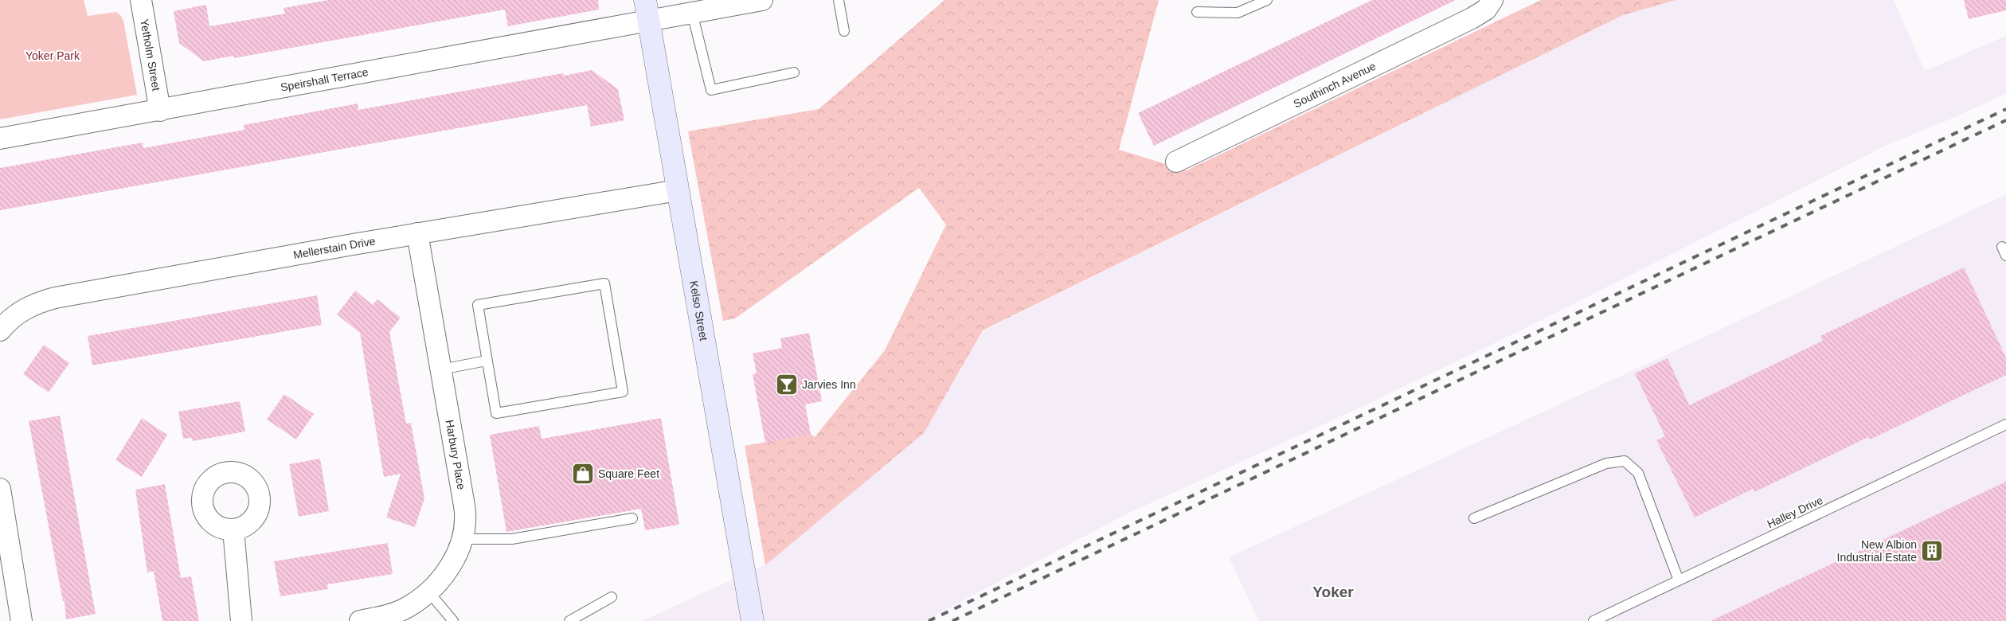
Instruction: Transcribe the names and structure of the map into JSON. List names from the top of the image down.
{
  "streets": {
    "street": [
      "Yetholm Street",
      "Speirshall Terrace",
      "Southinch Avenue",
      "Mellerstain Drive",
      "Kelso Street",
      "Harbury Place"
    ],
    "lane": ["Halley Drive"]
  },
  "crossings": [
    ["Yetholm Street", "Speirshall Terrace"],
    ["Speirshall Terrace", "Kelso Street"],
    ["Mellerstain Drive", "Kelso Street"],
    ["Mellerstain Drive", "Harbury Place"]
  ],
  "districts": ["Yoker"],
  "parks": ["Yoker Park"],
  "places": {
    "bar": ["Jarvies Inn"],
    "shop": ["Square Feet"],
    "building": ["New Albion Industrial Estate"]
  }
}
